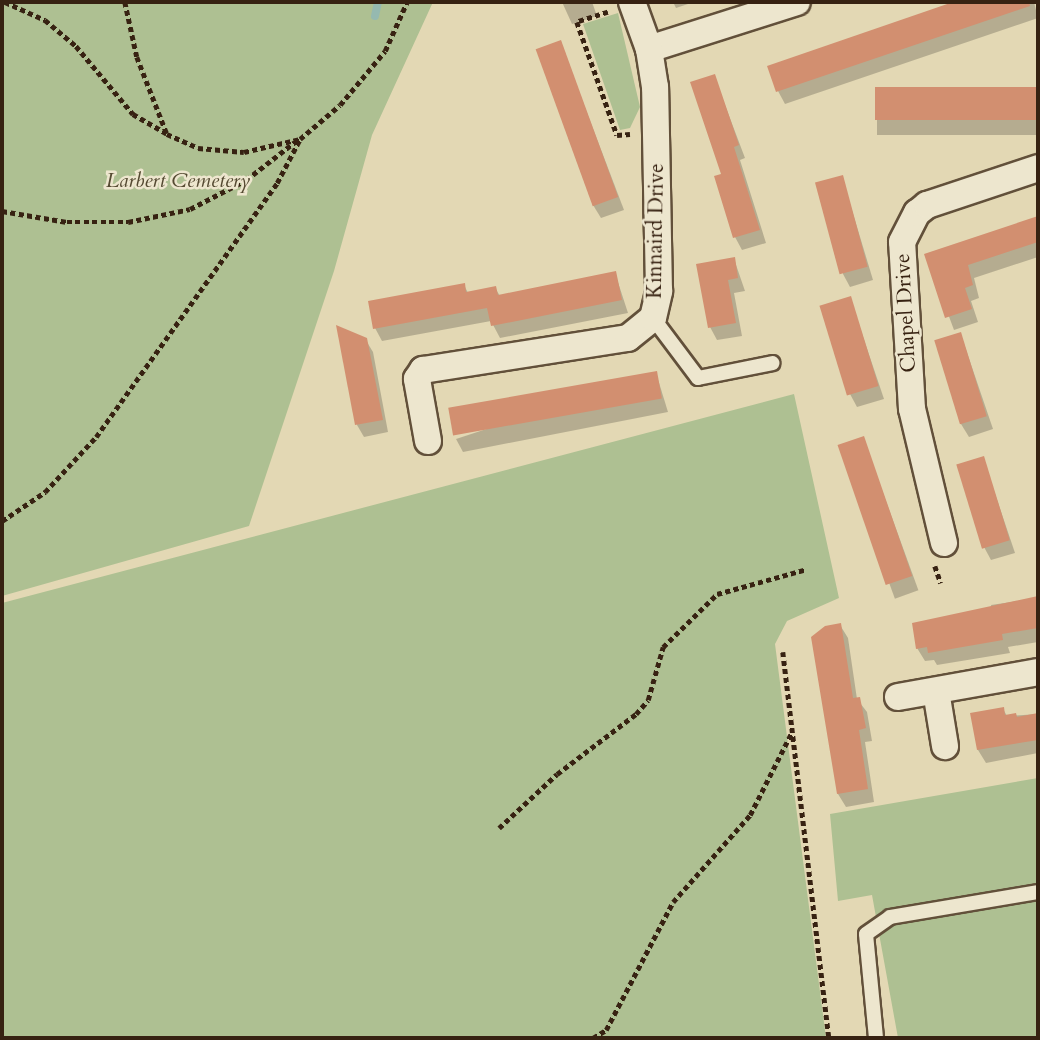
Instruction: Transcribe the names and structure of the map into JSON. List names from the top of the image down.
{
  "streets": {
    "street": ["Kinnaird Drive", "Chapel Drive"]
  },
  "parks": ["Larbert Cemetery"]
}
